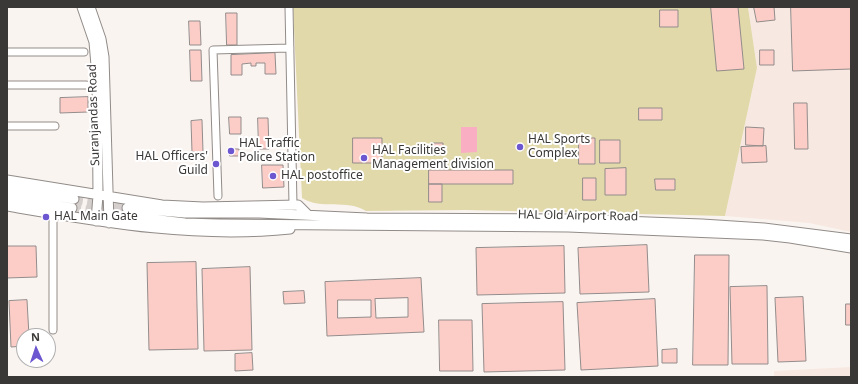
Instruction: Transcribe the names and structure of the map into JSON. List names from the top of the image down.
{
  "streets": {
    "main road": ["Suranjandas Road", "HAL Old Airport Road"]
  },
  "places": [
    "HAL Sports Complex",
    "HAL Traffic Police Station",
    "HAL Facilities Management division",
    "HAL Officers' Guild",
    "HAL postoffice",
    "HAL Main Gate"
  ],
  "north": "top"
}
